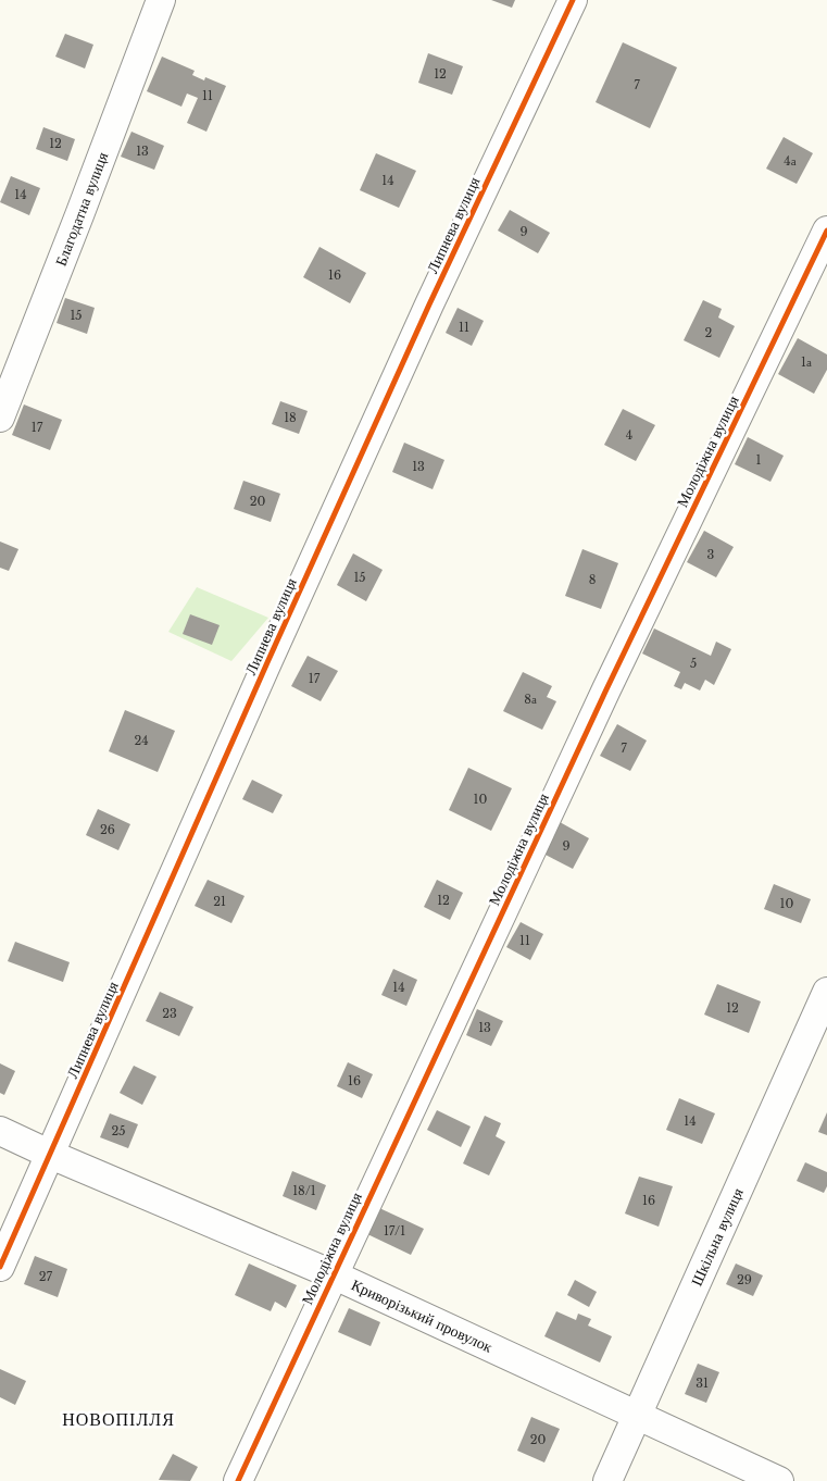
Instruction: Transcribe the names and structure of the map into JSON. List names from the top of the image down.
{
  "streets": {
    "street": [
      "Благодатна вулиця",
      "Липнева вулиця",
      "Молодіжна вулиця",
      "Шкільна вулиця",
      "Криворізький провулок"
    ]
  },
  "crossings": [
    ["Липнева вулиця", "Криворізький провулок"],
    ["Молодіжна вулиця", "Криворізький провулок"],
    ["Шкільна вулиця", "Криворізький провулок"]
  ],
  "districts": ["НОВОПІЛЛЯ"],
  "house_numbers": [
    "12",
    "7",
    "11",
    "12",
    "13",
    "4а",
    "14",
    "14",
    "9",
    "16",
    "15",
    "11",
    "2",
    "1а",
    "18",
    "17",
    "4",
    "1",
    "13",
    "20",
    "3",
    "15",
    "8",
    "5",
    "17",
    "8а",
    "24",
    "7",
    "10",
    "26",
    "9",
    "12",
    "21",
    "10",
    "11",
    "14",
    "12",
    "23",
    "13",
    "16",
    "14",
    "25",
    "18/1",
    "16",
    "17/1",
    "27",
    "29",
    "31",
    "20"
  ]
}
